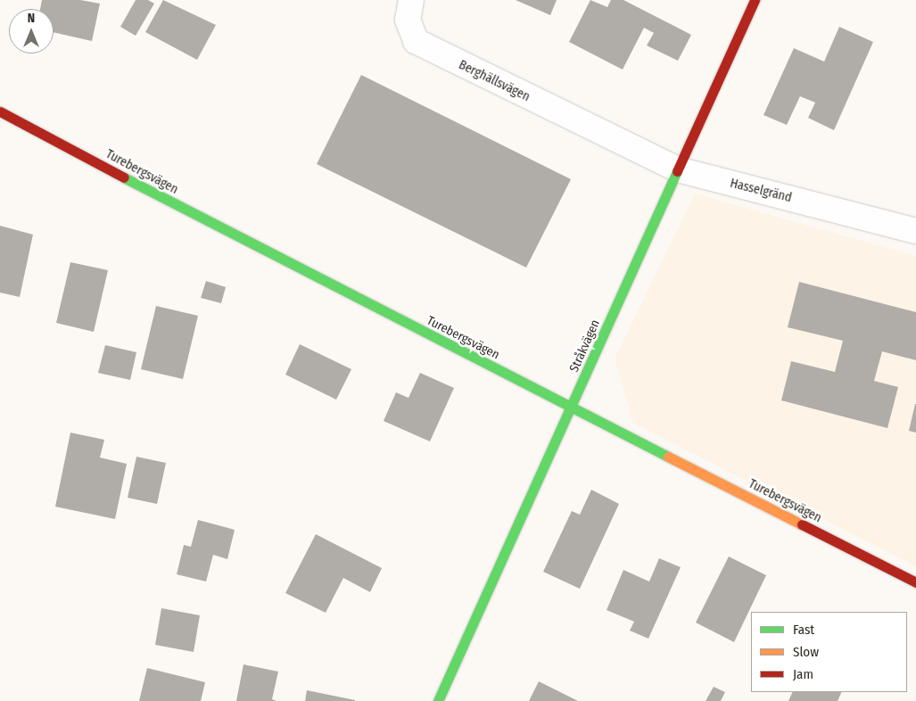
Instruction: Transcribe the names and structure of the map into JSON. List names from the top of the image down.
{
  "streets": {
    "street": [
      "Berghällsvägen",
      "Turebergsvägen",
      "Hasselgränd",
      "Stråkvägen"
    ]
  },
  "crossings": [
    ["Berghällsvägen", "Hasselgränd"],
    ["Turebergsvägen", "Stråkvägen"],
    ["Hasselgränd", "Stråkvägen"]
  ],
  "legend": ["Fast", "Slow", "Jam"],
  "north": "top"
}
